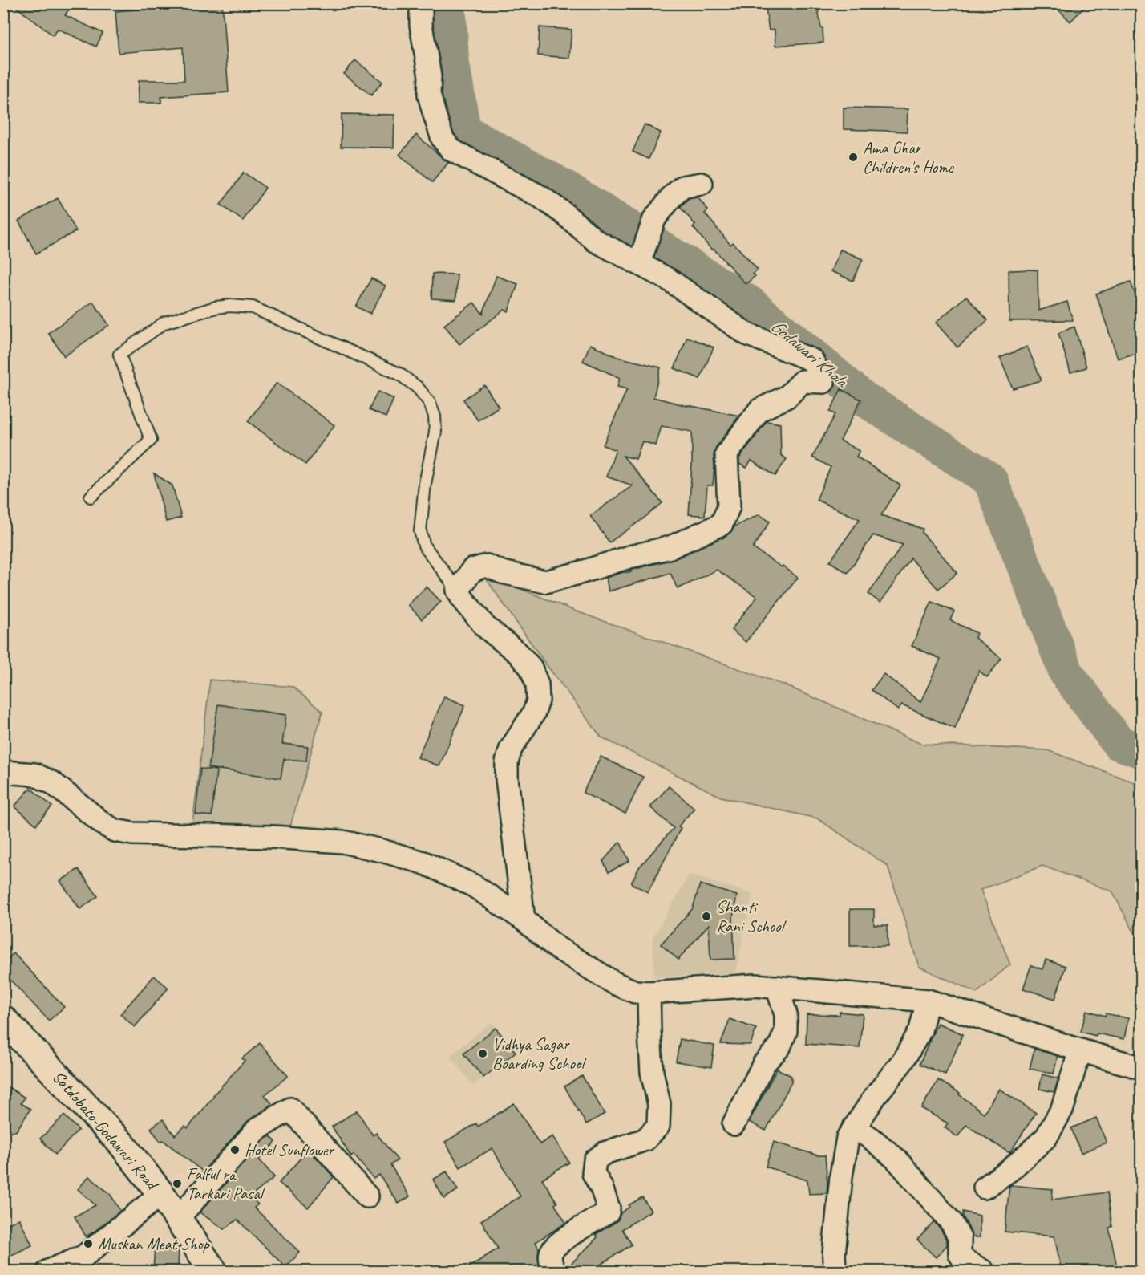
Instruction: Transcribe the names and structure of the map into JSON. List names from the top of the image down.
{
  "streets": {
    "street": ["Satdobato-Godawari Road"]
  },
  "water": ["Godawari Khola"],
  "places": [
    "Ama Ghar Children's Home",
    "Shanti Rani School",
    "Vidhya Sagar Boarding School",
    "Hotel Sunflower",
    "Falful ra Tarkari Pasal",
    "Muskan Meat Shop"
  ]
}
